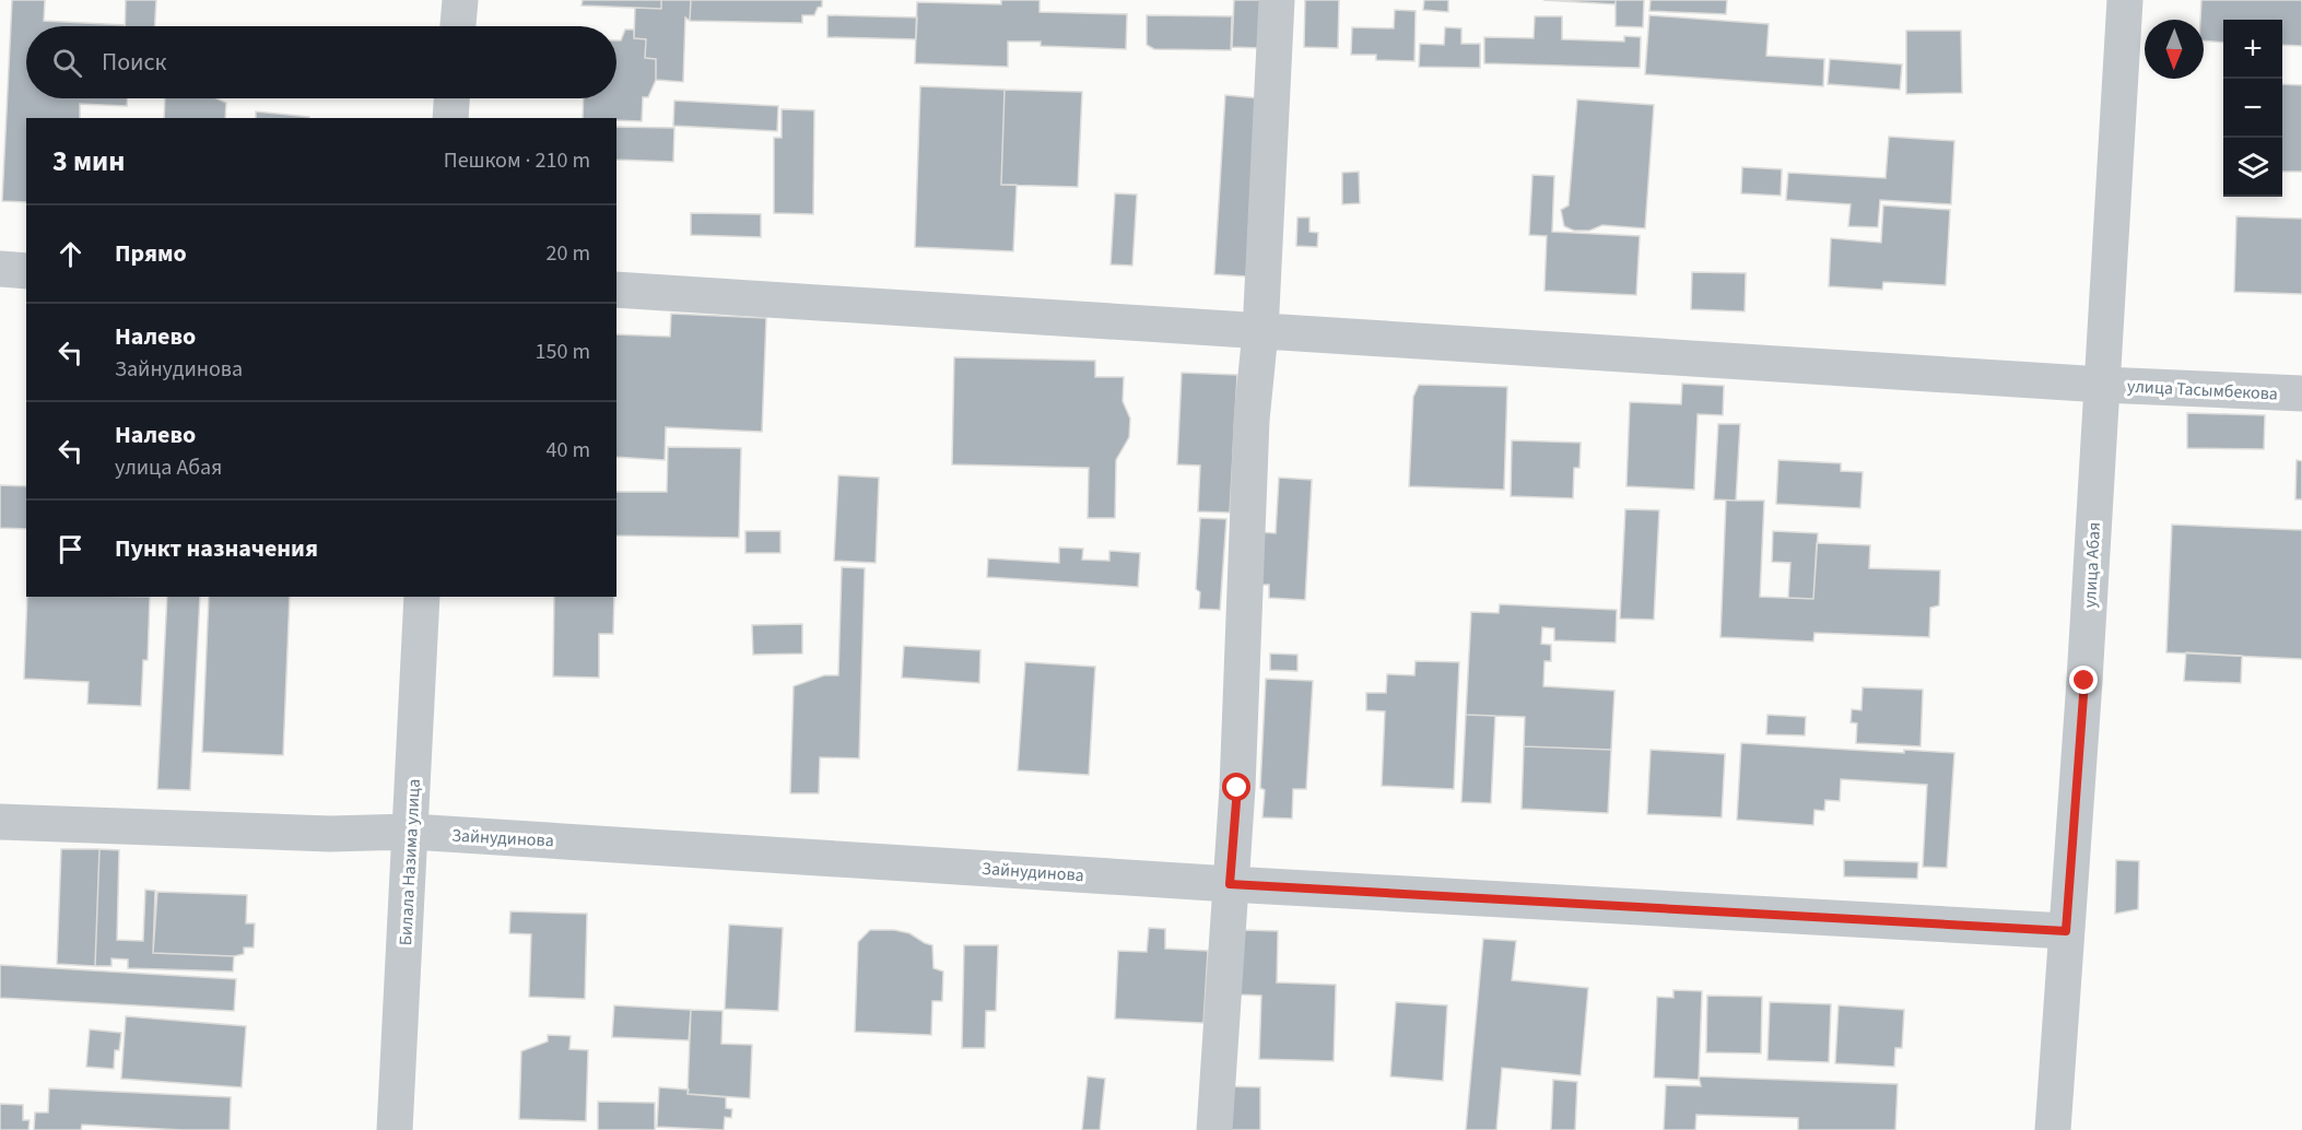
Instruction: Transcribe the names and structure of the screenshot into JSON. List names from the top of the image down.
{
  "streets": {
    "street": [
      "улица Тасымбекова",
      "улица Абая",
      "Зайнудинова",
      "Билала Назима улица"
    ]
  },
  "crossings": [
    ["улица Тасымбекова", "улица Абая"],
    ["улица Абая", "Зайнудинова"],
    ["Зайнудинова", "Билала Назима улица"]
  ],
  "north": "bottom",
  "page": {
    "map_buttons": ["+", "−"],
    "search": "Поиск",
    "heading": ["3 мин", "Пешком · 210 m"],
    "list": [
      ["Прямо", "20 m"],
      ["Налево", "Зайнудинова", "150 m"],
      ["Налево", "улица Абая", "40 m"],
      "Пункт назначения"
    ]
  }
}
